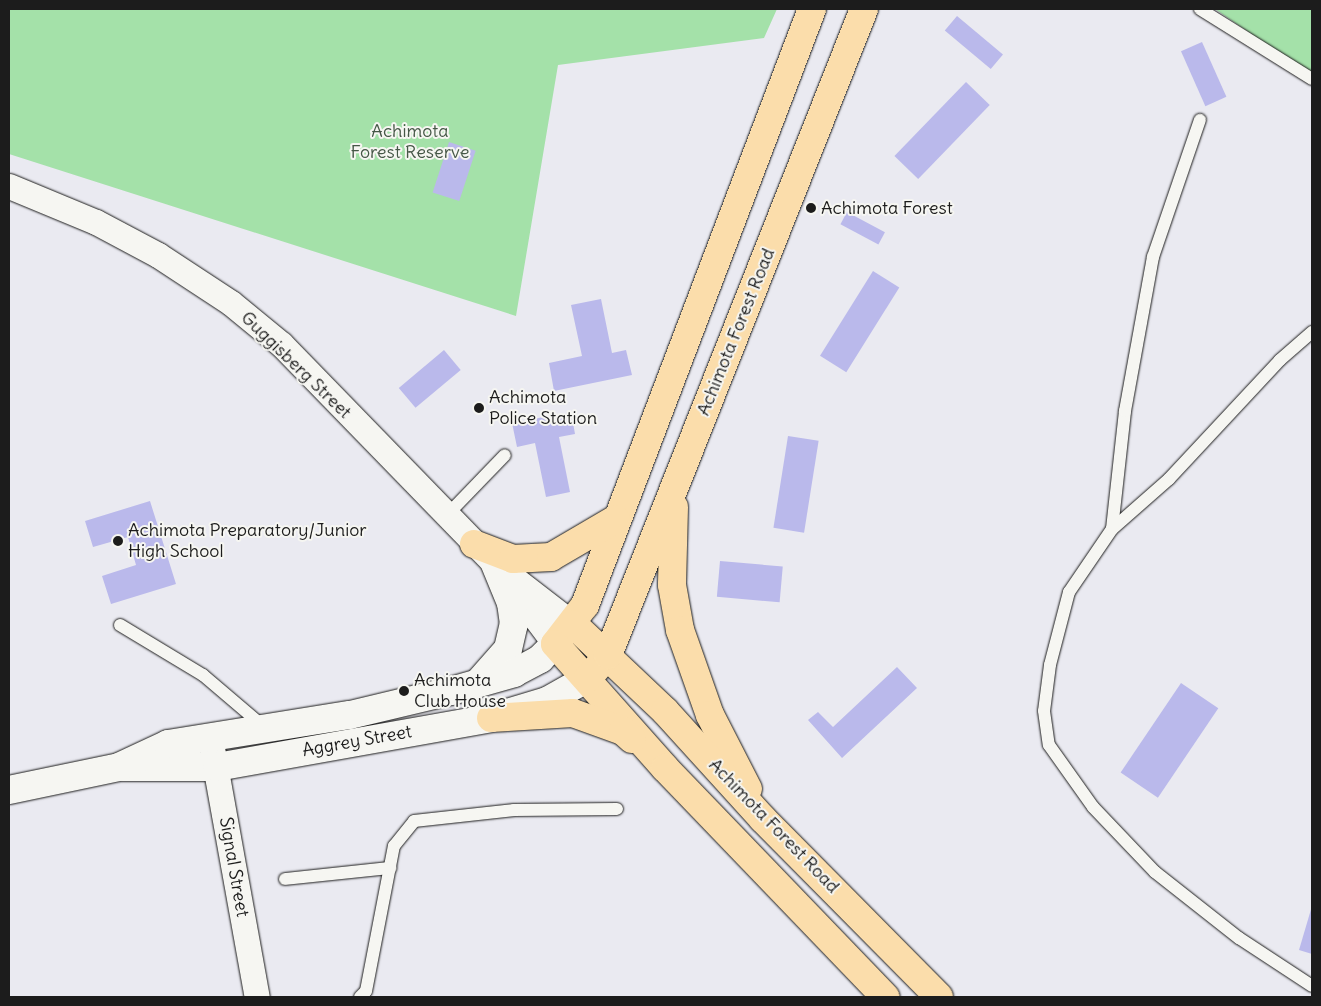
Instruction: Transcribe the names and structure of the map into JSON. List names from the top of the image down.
{
  "streets": {
    "main road": ["Achimota Forest Road", "Aggrey Street"],
    "street": ["Guggisberg Street", "Signal Street"]
  },
  "crossings": [
    ["Achimota Forest Road", "Guggisberg Street"],
    ["Achimota Forest Road", "Aggrey Street"],
    ["Guggisberg Street", "Aggrey Street"],
    ["Aggrey Street", "Signal Street"]
  ],
  "parks": ["Achimota Forest Reserve"],
  "places": [
    "Achimota Forest",
    "Achimota Police Station",
    "Achimota Preparatory/Junior High School",
    "Achimota Club House"
  ]
}
